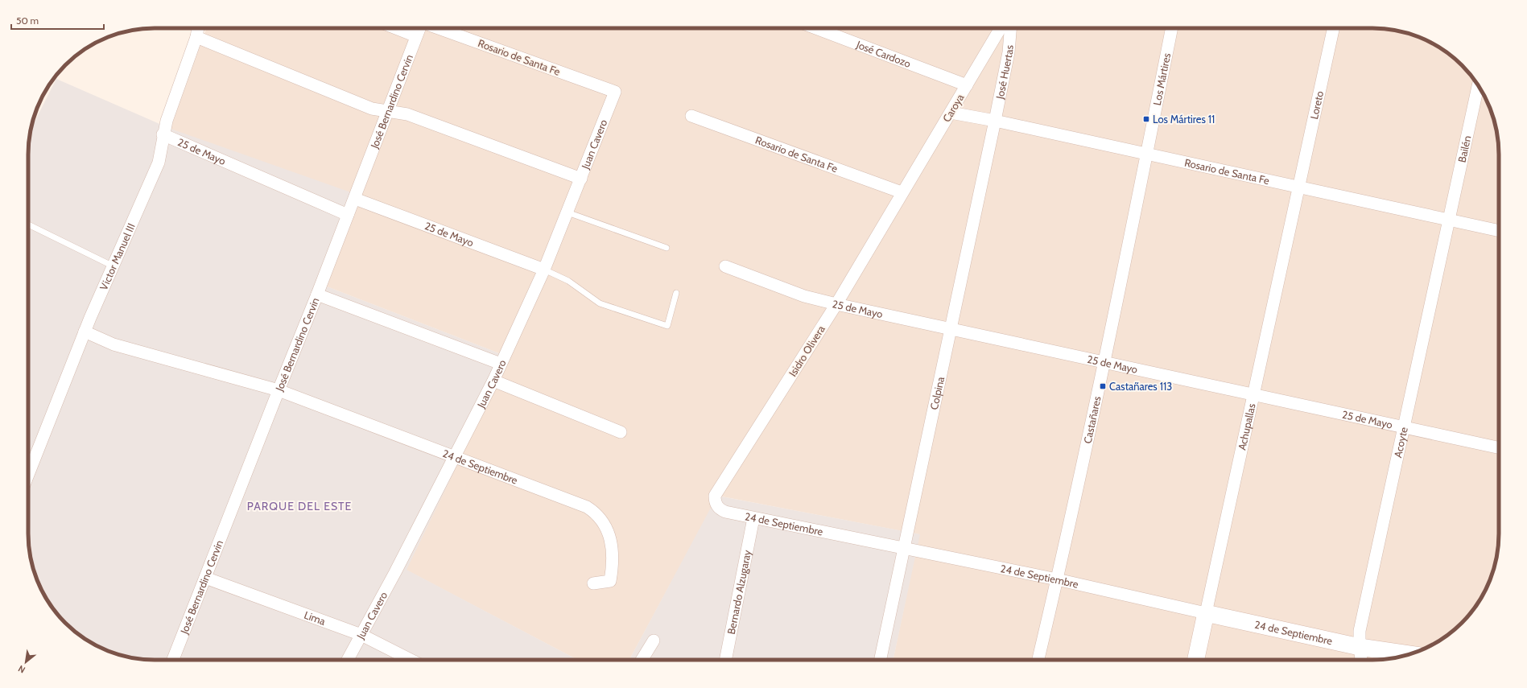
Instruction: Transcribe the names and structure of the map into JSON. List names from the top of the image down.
{
  "streets": {
    "main road": ["Achupallas", "24 de Septiembre"],
    "street": [
      "José Cardozo",
      "Rosario de Santa Fe",
      "José Huertas",
      "Los Mártires",
      "José Bernardino Cervin",
      "Loreto",
      "Caroya",
      "Juan Cavero",
      "Bailén",
      "25 de Mayo",
      "Victor Manuel III",
      "Isidro Olivera",
      "Colpina",
      "Castañares",
      "Acoyte",
      "Bernardo Alzugaray",
      "Lima"
    ]
  },
  "crossings": [
    ["José Cardozo", "Caroya"],
    ["Rosario de Santa Fe", "José Huertas"],
    ["Rosario de Santa Fe", "Los Mártires"],
    ["Rosario de Santa Fe", "Loreto"],
    ["Rosario de Santa Fe", "Caroya"],
    ["Rosario de Santa Fe", "Juan Cavero"],
    ["Rosario de Santa Fe", "Bailén"],
    ["Rosario de Santa Fe", "Isidro Olivera"],
    ["Rosario de Santa Fe", "Colpina"],
    ["Rosario de Santa Fe", "Castañares"],
    ["Rosario de Santa Fe", "Achupallas"],
    ["Rosario de Santa Fe", "Acoyte"],
    ["José Huertas", "Colpina"],
    ["Los Mártires", "Castañares"],
    ["José Bernardino Cervin", "25 de Mayo"],
    ["José Bernardino Cervin", "24 de Septiembre"],
    ["José Bernardino Cervin", "Lima"],
    ["Loreto", "Achupallas"],
    ["Caroya", "Isidro Olivera"],
    ["Juan Cavero", "25 de Mayo"],
    ["Juan Cavero", "24 de Septiembre"],
    ["Juan Cavero", "Lima"],
    ["Bailén", "Acoyte"],
    ["25 de Mayo", "Victor Manuel III"],
    ["25 de Mayo", "Isidro Olivera"],
    ["25 de Mayo", "Colpina"],
    ["25 de Mayo", "Castañares"],
    ["25 de Mayo", "Achupallas"],
    ["25 de Mayo", "Acoyte"],
    ["Victor Manuel III", "24 de Septiembre"],
    ["Isidro Olivera", "24 de Septiembre"],
    ["Colpina", "24 de Septiembre"],
    ["Castañares", "24 de Septiembre"],
    ["Achupallas", "24 de Septiembre"],
    ["Acoyte", "24 de Septiembre"],
    ["24 de Septiembre", "Bernardo Alzugaray"]
  ],
  "districts": ["PARQUE DEL ESTE"],
  "places": {
    "transit": ["Los Mártires 11", "Castañares 113"]
  },
  "scale_bar": "50 m",
  "north": "bottom left"
}
